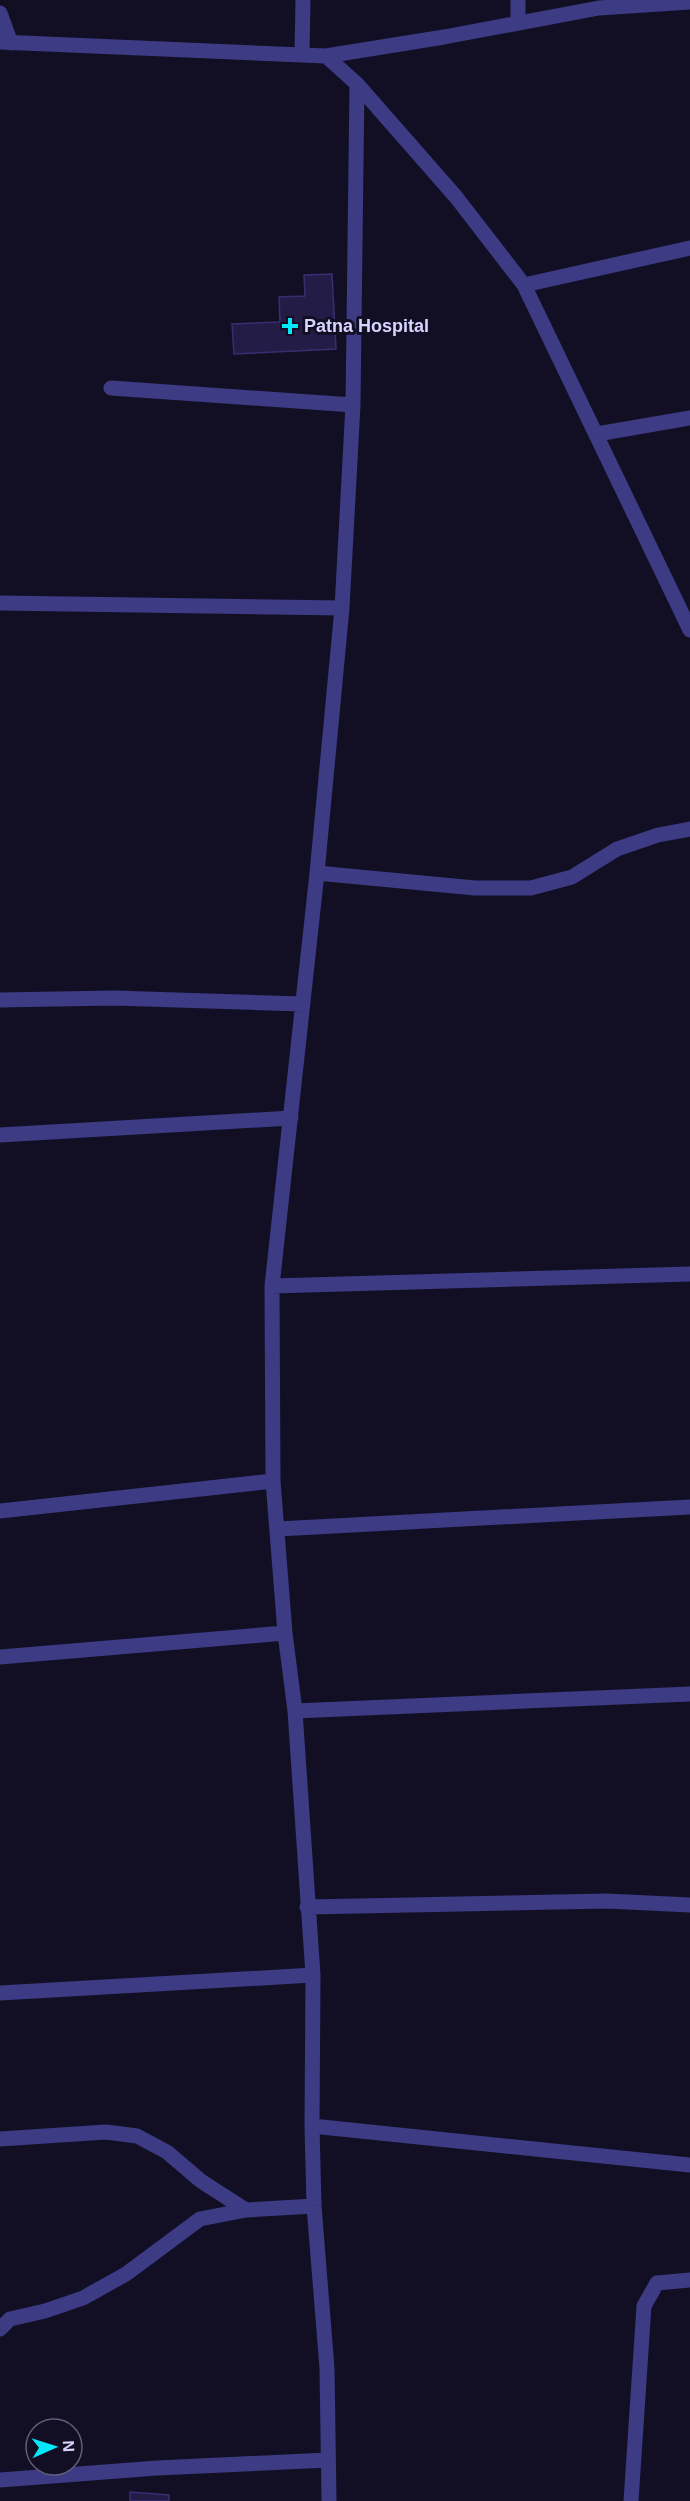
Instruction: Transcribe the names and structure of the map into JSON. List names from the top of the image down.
{
  "places": {
    "health": ["Patna Hospital"]
  },
  "north": "right"
}
